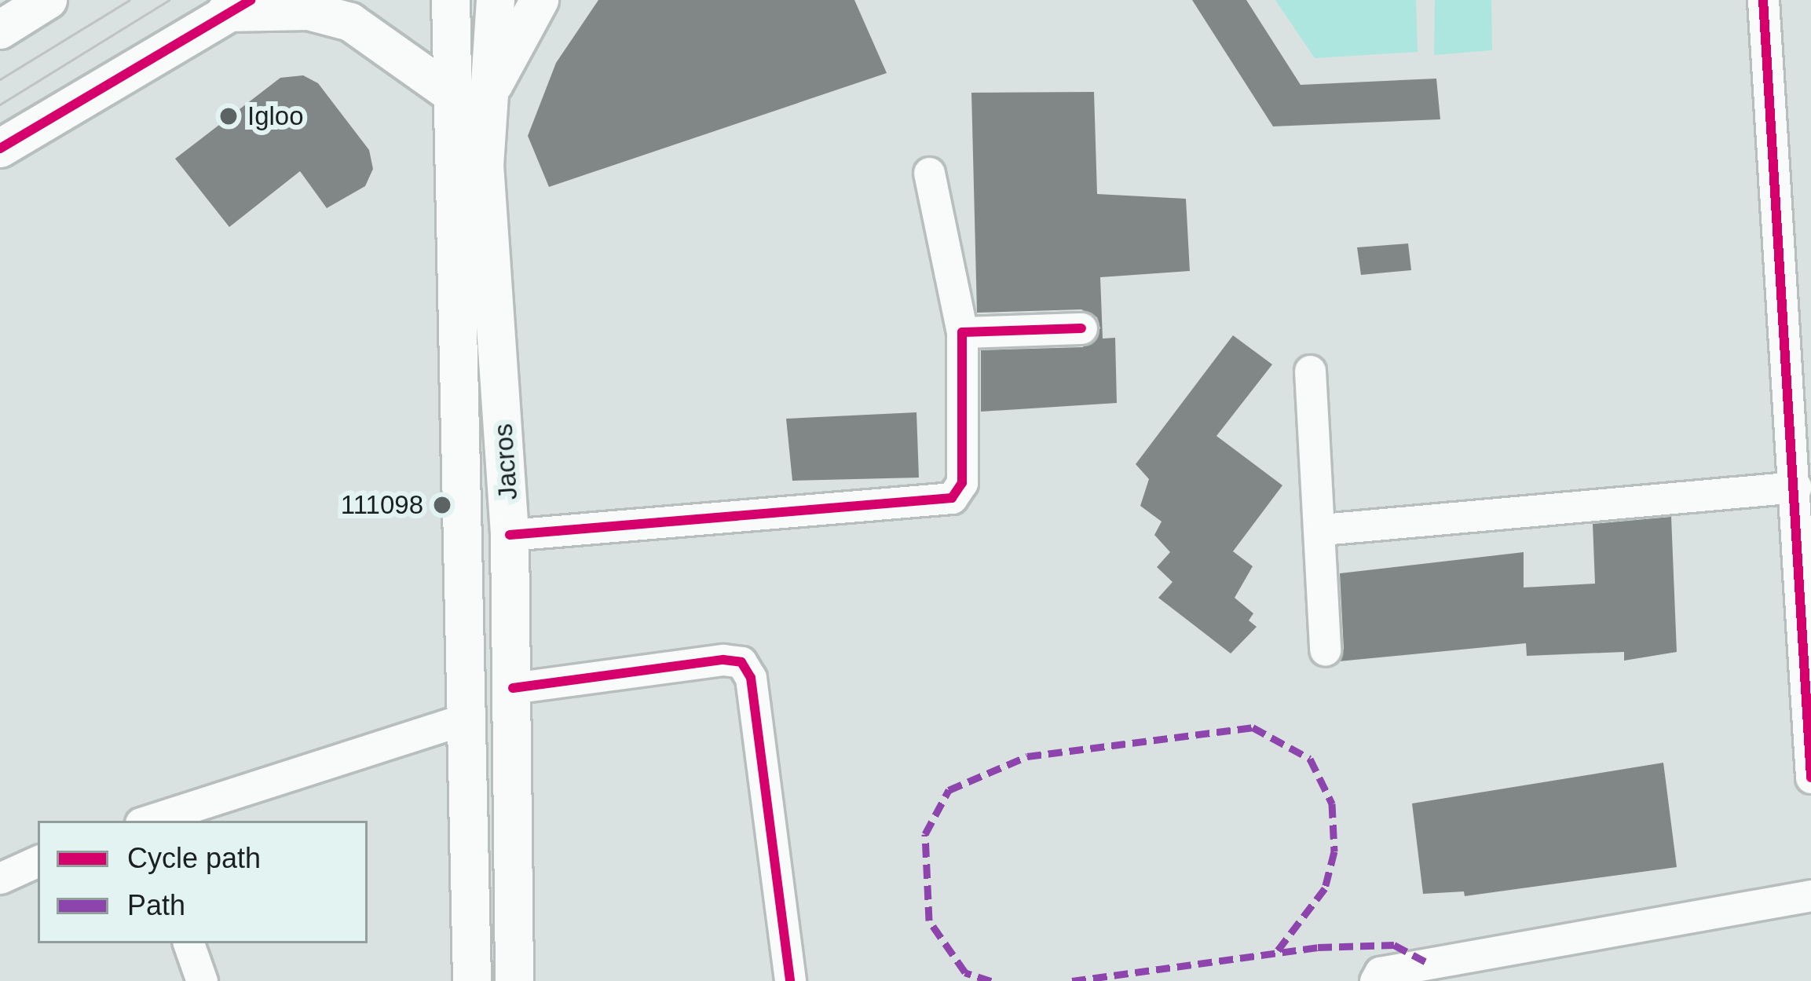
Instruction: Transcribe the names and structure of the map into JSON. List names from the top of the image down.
{
  "streets": {
    "main road": ["Jacros"]
  },
  "places": ["Igloo", "111098"],
  "legend": ["Cycle path", "Path"]
}
